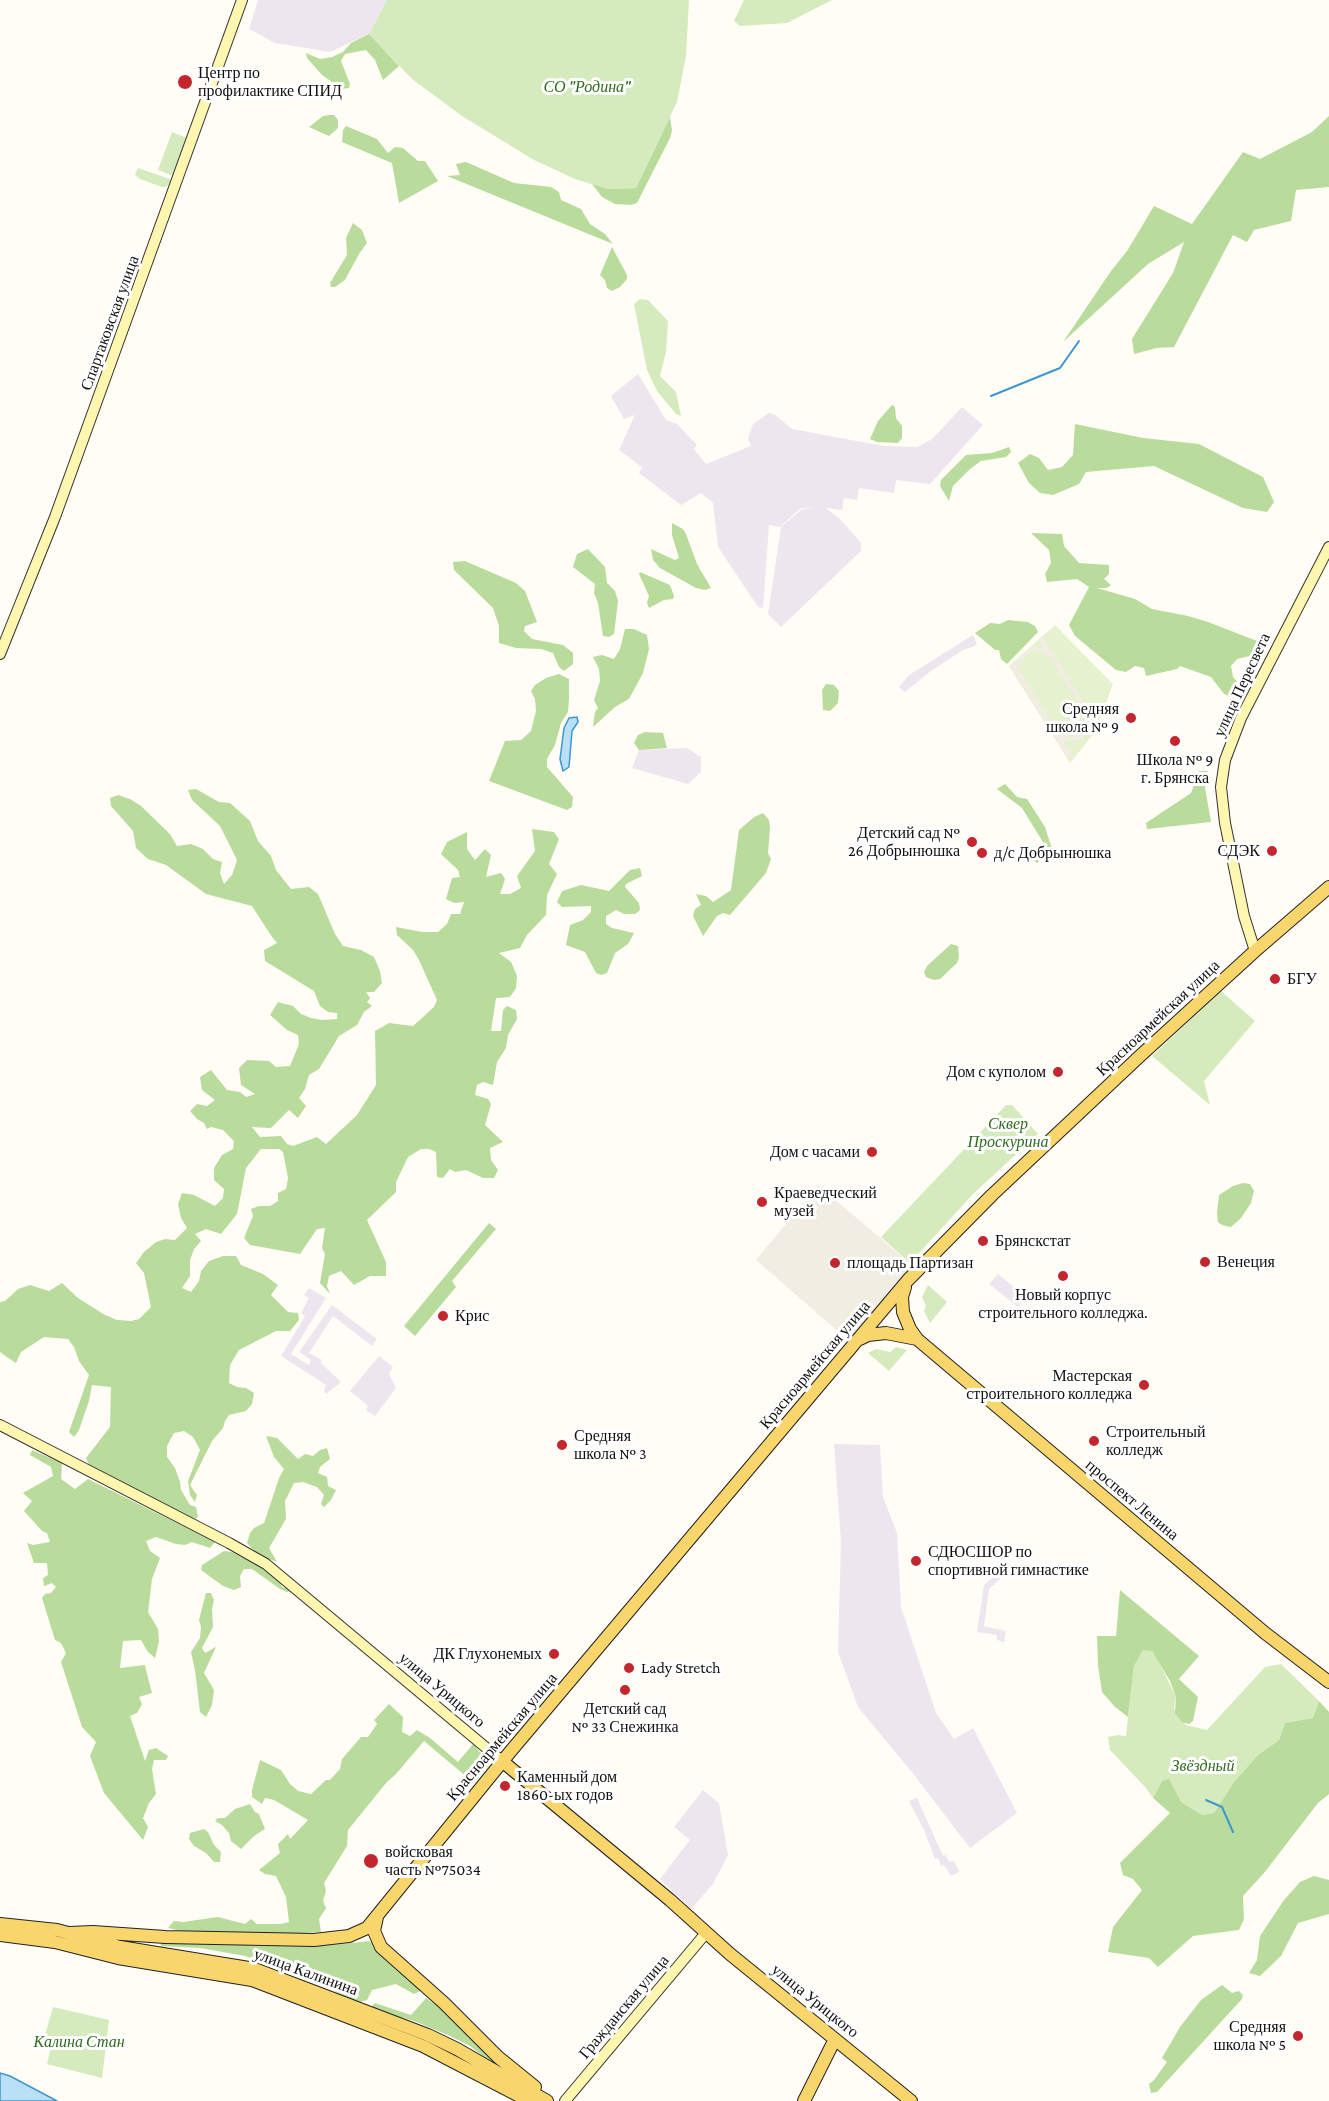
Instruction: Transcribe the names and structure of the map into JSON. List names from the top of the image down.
{
  "streets": {
    "main road": [
      "Спартаковская улица",
      "улица Пересвета",
      "Красноармейская улица",
      "проспект Ленина",
      "улица Урицкого",
      "улица Калинина",
      "Гражданская улица"
    ]
  },
  "crossings": [
    ["улица Пересвета", "Красноармейская улица"],
    ["Красноармейская улица", "улица Урицкого"],
    ["Красноармейская улица", "улица Калинина"],
    ["улица Урицкого", "Гражданская улица"]
  ],
  "parks": [
    "СО \"Родина\"",
    "Сквер Проскурина",
    "Звёздный",
    "Калина Стан"
  ],
  "places": [
    "Центр по профилактике СПИД",
    "Средняя школа № 9",
    "Школа № 9 г. Брянска",
    "Детский сад № 26 Добрынюшка",
    "СДЭК",
    "д/с Добрынюшка",
    "БГУ",
    "Дом с куполом",
    "Дом с часами",
    "Краеведческий музей",
    "Брянскстат",
    "Венеция",
    "площадь Партизан",
    "Новый корпус строительного колледжа.",
    "Крис",
    "Мастерская строительного колледжа",
    "Строительный колледж",
    "Средняя школа № 3",
    "СДЮСШОР по спортивной гимнастике",
    "ДК Глухонемых",
    "Lady Stretch",
    "Детский сад № 33 Снежинка",
    "Каменный дом 1860-ых годов",
    "войсковая часть №75034",
    "Средняя школа № 5"
  ]
}
